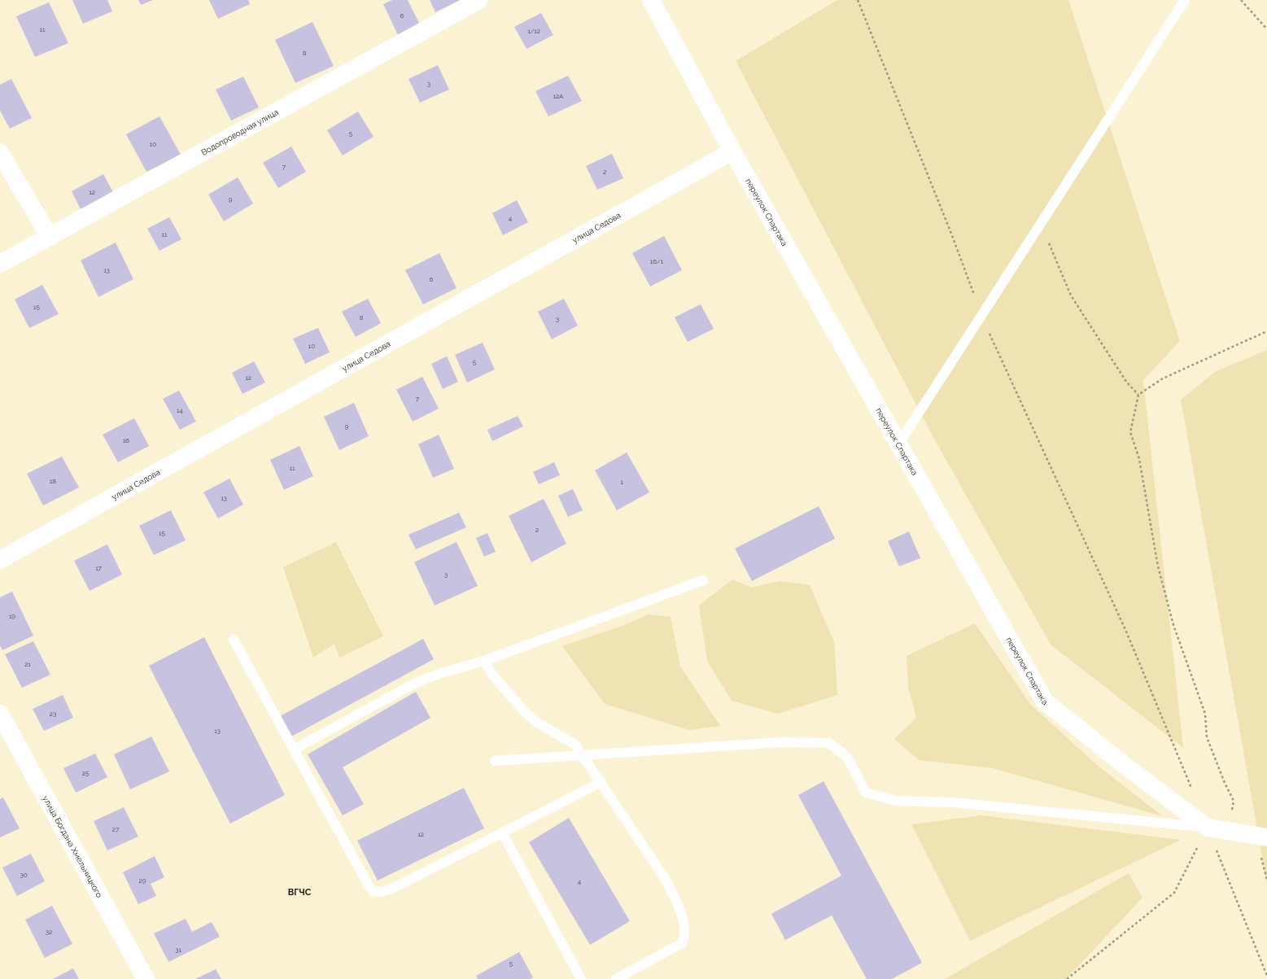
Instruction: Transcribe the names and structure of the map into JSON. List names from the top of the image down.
{
  "streets": {
    "street": [
      "Водопроводная улица",
      "переулок Спартака",
      "улица Седова",
      "улица Богдана Хмельницкого"
    ]
  },
  "crossings": [
    ["переулок Спартака", "улица Седова"]
  ],
  "districts": ["ВГЧС"],
  "house_numbers": [
    "6",
    "11",
    "1/12",
    "8",
    "3",
    "12А",
    "5",
    "10",
    "7",
    "2",
    "12",
    "9",
    "4",
    "11",
    "16/1",
    "13",
    "6",
    "15",
    "8",
    "3",
    "10",
    "5",
    "12",
    "7",
    "14",
    "9",
    "16",
    "11",
    "18",
    "1",
    "13",
    "2",
    "15",
    "17",
    "3",
    "19",
    "21",
    "23",
    "13",
    "25",
    "27",
    "12",
    "30",
    "29",
    "4",
    "32",
    "31",
    "5"
  ]
}
